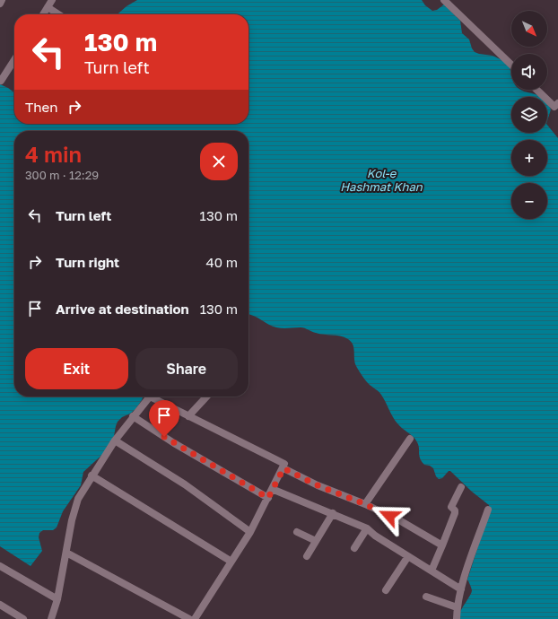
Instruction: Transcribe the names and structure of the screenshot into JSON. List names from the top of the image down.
{
  "water": ["Kol-e Hashmat Khan"],
  "north": "bottom right",
  "page": {
    "map_buttons": ["+", "−"],
    "turn": ["130 m", "Turn left"],
    "then": "Then",
    "heading": ["4 min", "300 m · 12:29"],
    "list": [
      {
        "name": "Turn left",
        "value": "130 m"
      },
      {
        "name": "Turn right",
        "value": "40 m"
      },
      {
        "name": "Arrive at destination",
        "value": "130 m"
      }
    ],
    "buttons": ["Exit", "Share"]
  }
}
